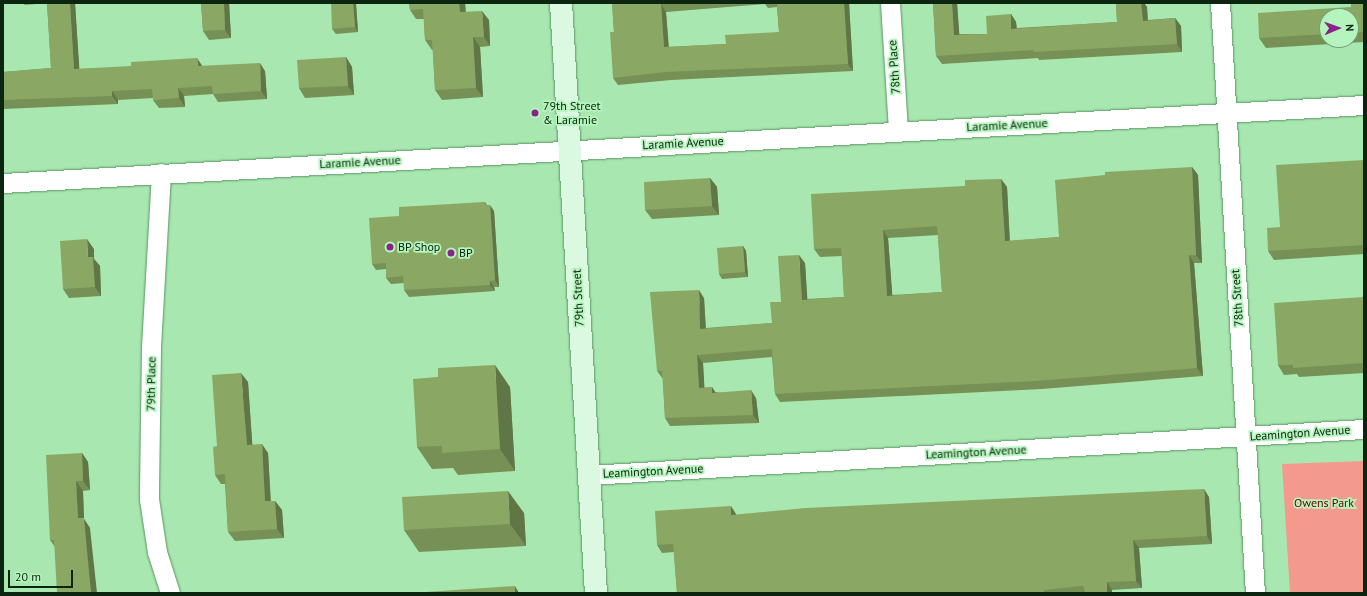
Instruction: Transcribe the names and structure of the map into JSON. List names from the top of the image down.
{
  "streets": {
    "main road": ["79th Street"],
    "street": [
      "78th Place",
      "Laramie Avenue",
      "78th Street",
      "79th Place",
      "Leamington Avenue"
    ]
  },
  "crossings": [
    ["78th Place", "Laramie Avenue"],
    ["Laramie Avenue", "79th Street"],
    ["Laramie Avenue", "78th Street"],
    ["Laramie Avenue", "79th Place"],
    ["79th Street", "Leamington Avenue"],
    ["78th Street", "Leamington Avenue"]
  ],
  "parks": ["Owens Park"],
  "places": ["79th Street & Laramie", "BP Shop", "BP"],
  "scale_bar": "20 m",
  "north": "right"
}
